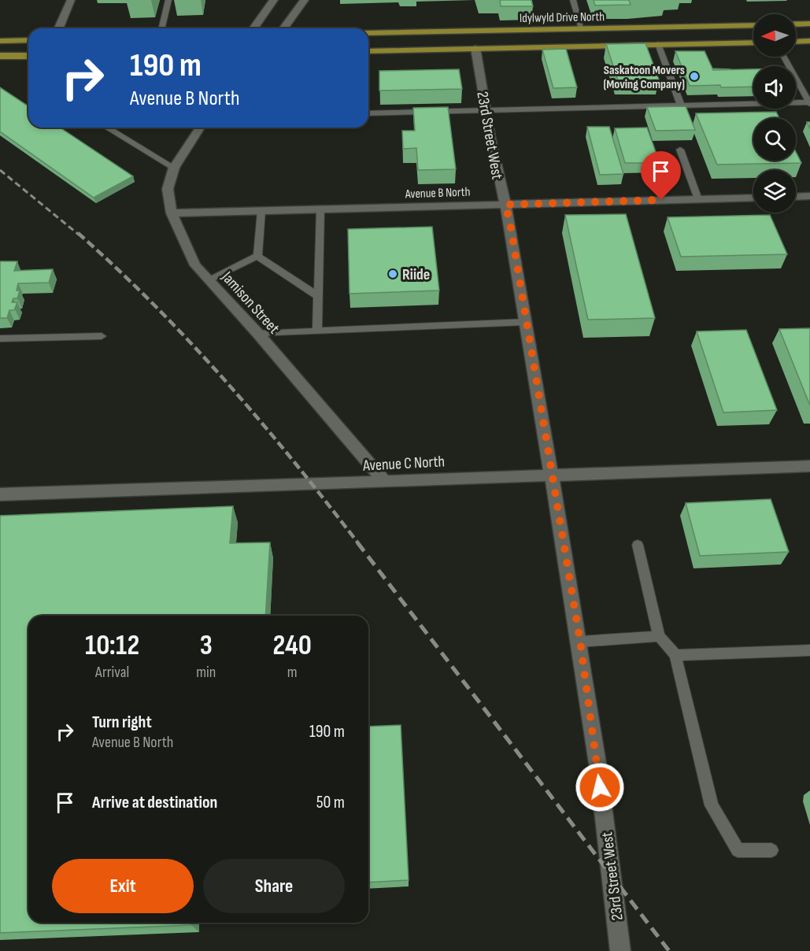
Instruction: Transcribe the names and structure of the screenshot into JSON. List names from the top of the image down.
{
  "streets": {
    "main road": ["Idylwyld Drive North"],
    "street": [
      "23rd Street West",
      "Avenue B North",
      "Jamison Street",
      "Avenue C North"
    ]
  },
  "crossings": [
    ["Idylwyld Drive North", "23rd Street West"],
    ["23rd Street West", "Avenue B North"],
    ["23rd Street West", "Avenue C North"],
    ["Avenue B North", "Jamison Street"],
    ["Jamison Street", "Avenue C North"]
  ],
  "places": ["Saskatoon Movers (Moving Company)", "Riide"],
  "north": "left",
  "page": {
    "turn": ["190 m", "Avenue B North"],
    "eta": [
      "10:12",
      "Arrival",
      "3",
      "min",
      "240",
      "m"
    ],
    "list": [
      {
        "name": "Turn right",
        "note": "Avenue B North",
        "value": "190 m"
      },
      {
        "name": "Arrive at destination",
        "value": "50 m"
      }
    ],
    "buttons": ["Exit", "Share"]
  }
}
